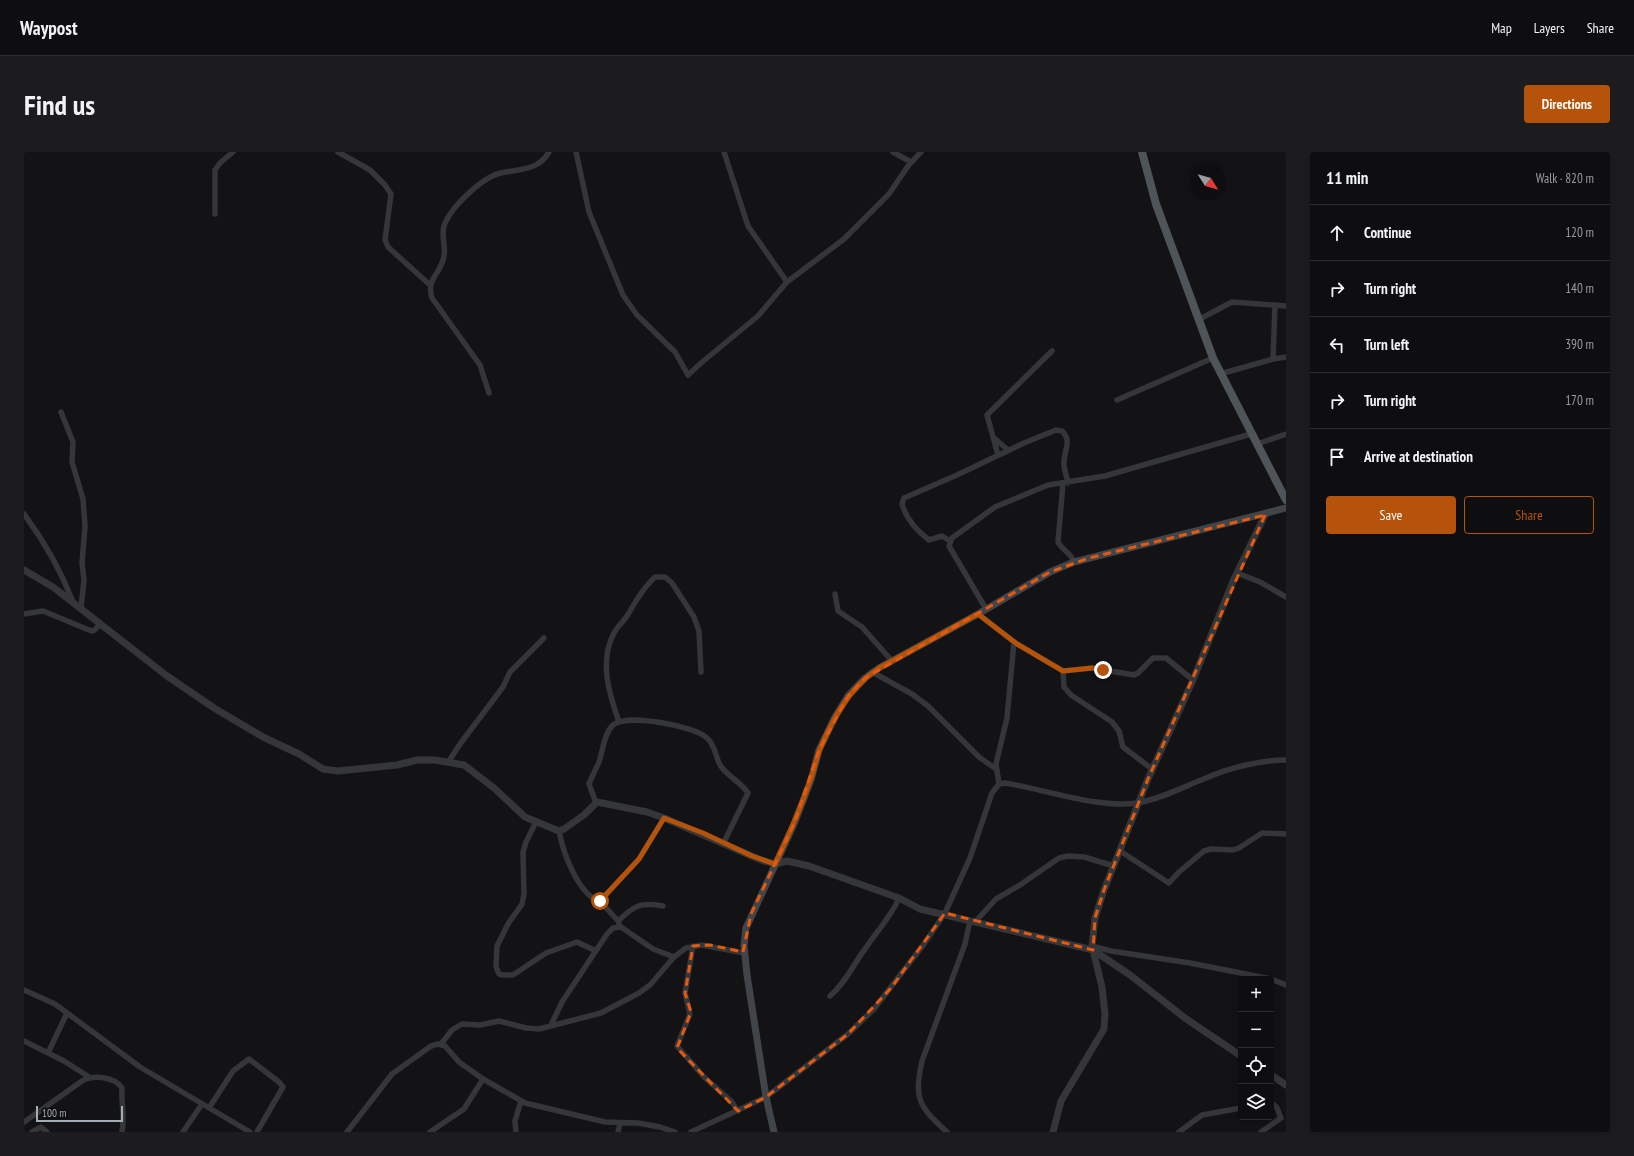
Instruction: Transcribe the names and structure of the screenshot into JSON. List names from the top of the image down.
{
  "scale_bar": "100 m",
  "north": "bottom right",
  "page": {
    "header": "Waypost",
    "nav": ["Map", "Layers", "Share"],
    "buttons": [
      "Directions",
      ["Save", "Share"]
    ],
    "title": "Find us",
    "heading": ["11 min", "Walk · 820 m"],
    "list": [
      ["Continue", "120 m"],
      ["Turn right", "140 m"],
      ["Turn left", "390 m"],
      ["Turn right", "170 m"],
      "Arrive at destination"
    ],
    "map_buttons": ["+", "−"],
    "scale": "100 m"
  }
}
